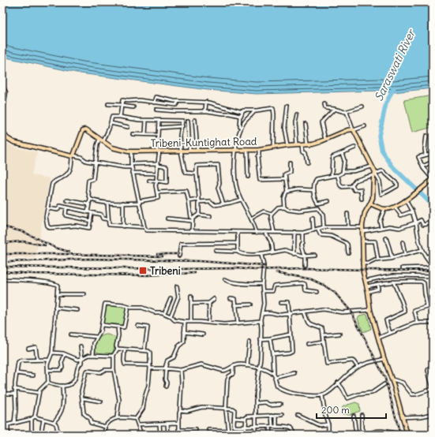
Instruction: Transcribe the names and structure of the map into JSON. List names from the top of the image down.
{
  "streets": {
    "main road": ["Tribeni-Kuntighat Road"]
  },
  "water": ["Saraswati River"],
  "places": {
    "transit": ["Tribeni"]
  },
  "scale_bar": "200 m"
}
